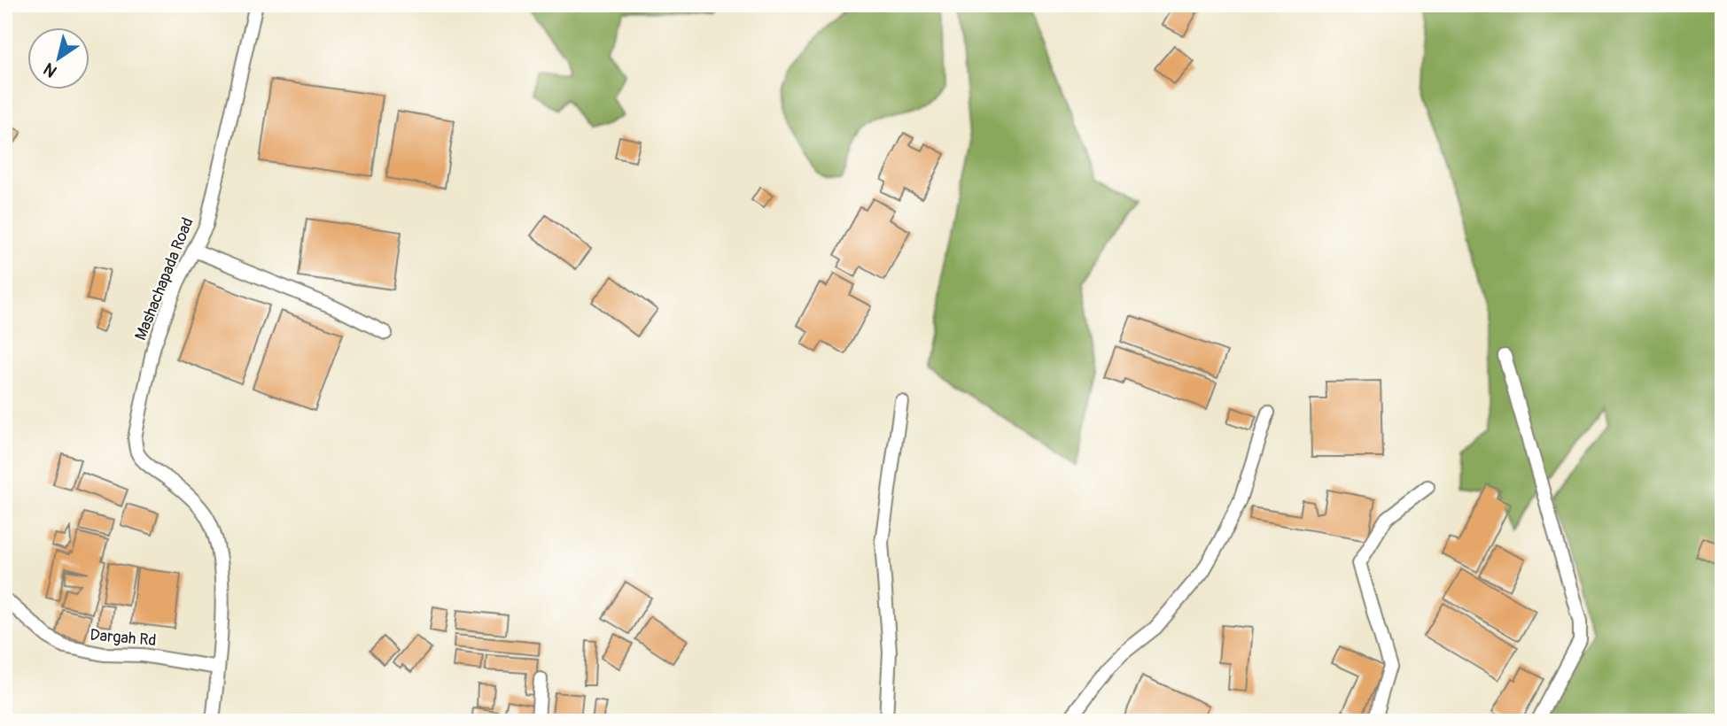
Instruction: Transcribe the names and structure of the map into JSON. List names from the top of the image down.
{
  "streets": {
    "street": ["Mashachapada Road", "Dargah Rd"]
  },
  "crossings": [
    ["Mashachapada Road", "Dargah Rd"]
  ],
  "north": "bottom left"
}
